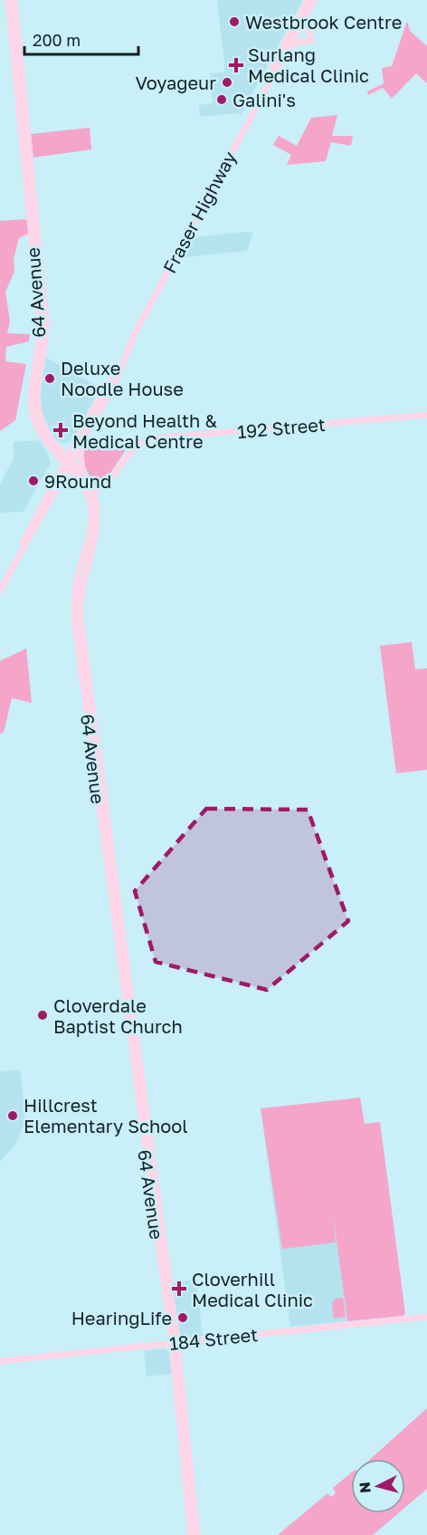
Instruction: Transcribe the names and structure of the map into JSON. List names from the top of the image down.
{
  "streets": {
    "main road": [
      "Fraser Highway",
      "64 Avenue",
      "192 Street",
      "184 Street"
    ]
  },
  "crossings": [
    ["Fraser Highway", "64 Avenue"],
    ["64 Avenue", "192 Street"],
    ["64 Avenue", "184 Street"]
  ],
  "places": {
    "other": [
      "Westbrook Centre",
      "Voyageur",
      "Galini's",
      "Deluxe Noodle House",
      "9Round",
      "Cloverdale Baptist Church",
      "Hillcrest Elementary School",
      "HearingLife"
    ],
    "health": ["Surlang Medical Clinic", "Beyond Health & Medical Centre", "Cloverhill Medical Clinic"]
  },
  "scale_bar": "200 m",
  "north": "left"
}
